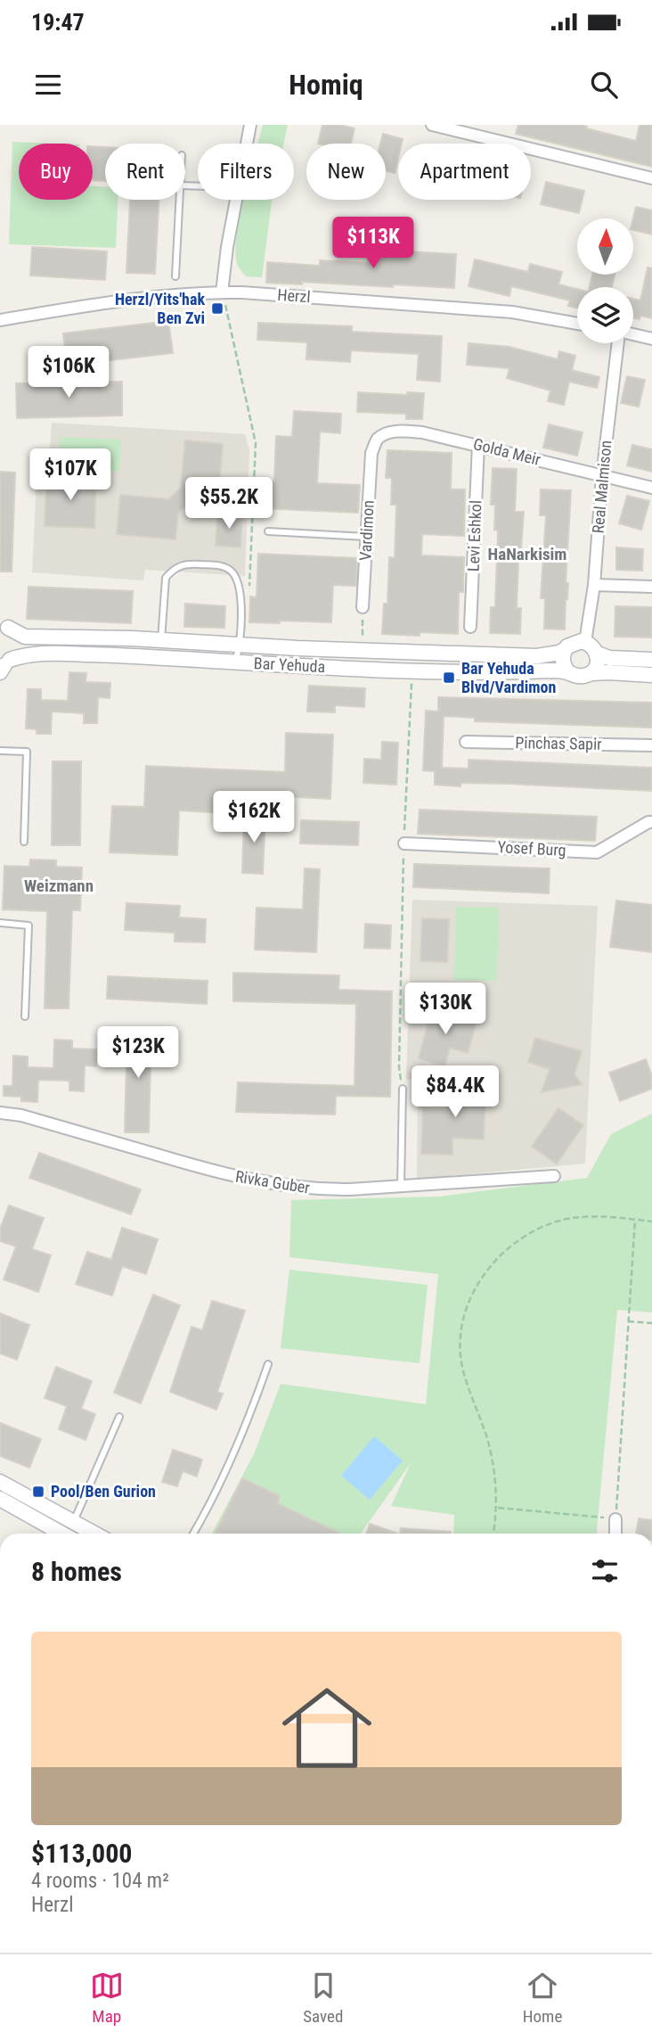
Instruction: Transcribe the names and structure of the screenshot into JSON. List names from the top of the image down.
{
  "streets": {
    "street": [
      "Herzl",
      "Golda Meir",
      "Real Malmison",
      "Vardimon",
      "Levi Eshkol",
      "Bar Yehuda",
      "Pinchas Sapir",
      "Yosef Burg",
      "Rivka Guber"
    ]
  },
  "crossings": [
    ["Golda Meir", "Real Malmison"],
    ["Golda Meir", "Vardimon"],
    ["Golda Meir", "Levi Eshkol"],
    ["Real Malmison", "Bar Yehuda"]
  ],
  "districts": ["HaNarkisim", "Weizmann"],
  "places": {
    "transit": ["Herzl/Yits'hak Ben Zvi", "Bar Yehuda Blvd/Vardimon", "Pool/Ben Gurion"]
  },
  "north": "top",
  "page": {
    "status": "19:47",
    "header": "Homiq",
    "chip": [
      "Buy",
      "Rent",
      "Filters",
      "New",
      "Apartment"
    ],
    "price": [
      "$113K",
      "$106K",
      "$107K",
      "$55.2K",
      "$162K",
      "$130K",
      "$123K",
      "$84.4K"
    ],
    "heading": "8 homes",
    "list": [
      {
        "name": "$113,000",
        "note": "4 rooms · 104 m² · Herzl"
      }
    ],
    "tabs": ["Map", "Saved", "Home"]
  }
}
